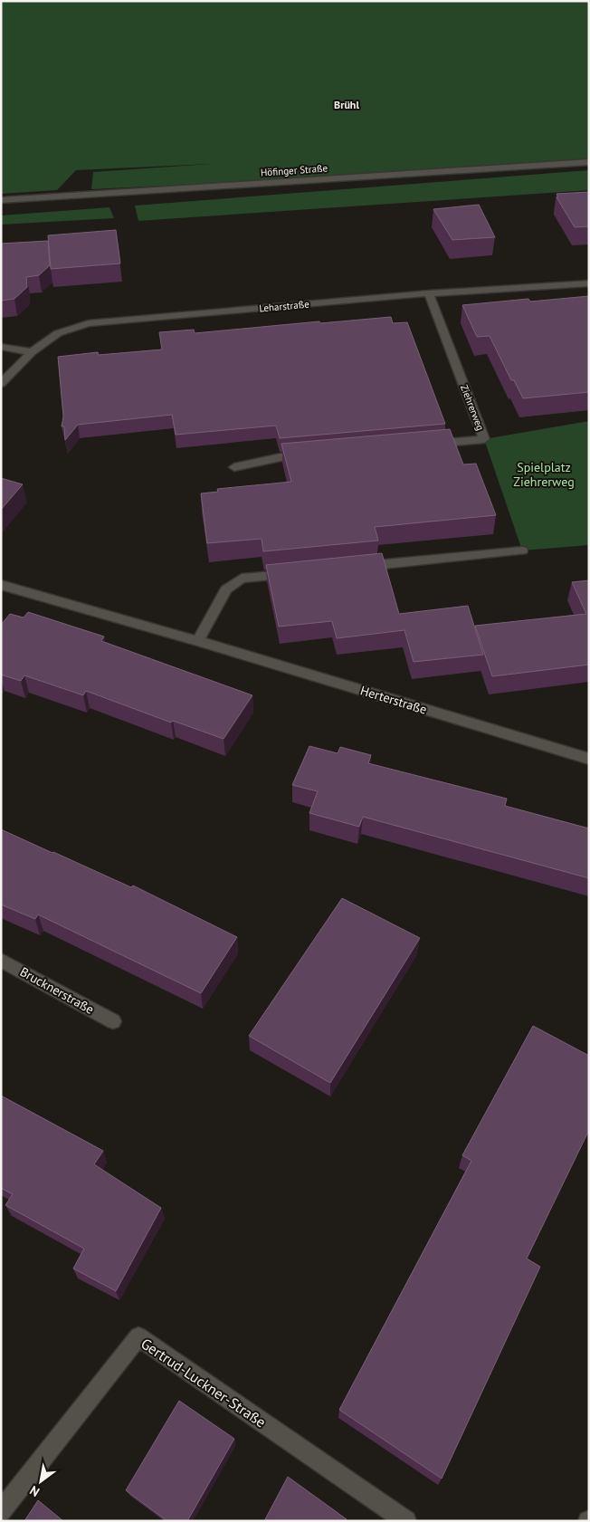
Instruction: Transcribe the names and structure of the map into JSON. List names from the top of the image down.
{
  "streets": {
    "street": [
      "Höfinger Straße",
      "Leharstraße",
      "Ziehrerweg",
      "Herterstraße",
      "Brucknerstraße",
      "Gertrud-Luckner-Straße"
    ]
  },
  "crossings": [
    ["Leharstraße", "Ziehrerweg"]
  ],
  "districts": ["Brühl"],
  "parks": ["Spielplatz Ziehrerweg"],
  "north": "bottom left"
}
